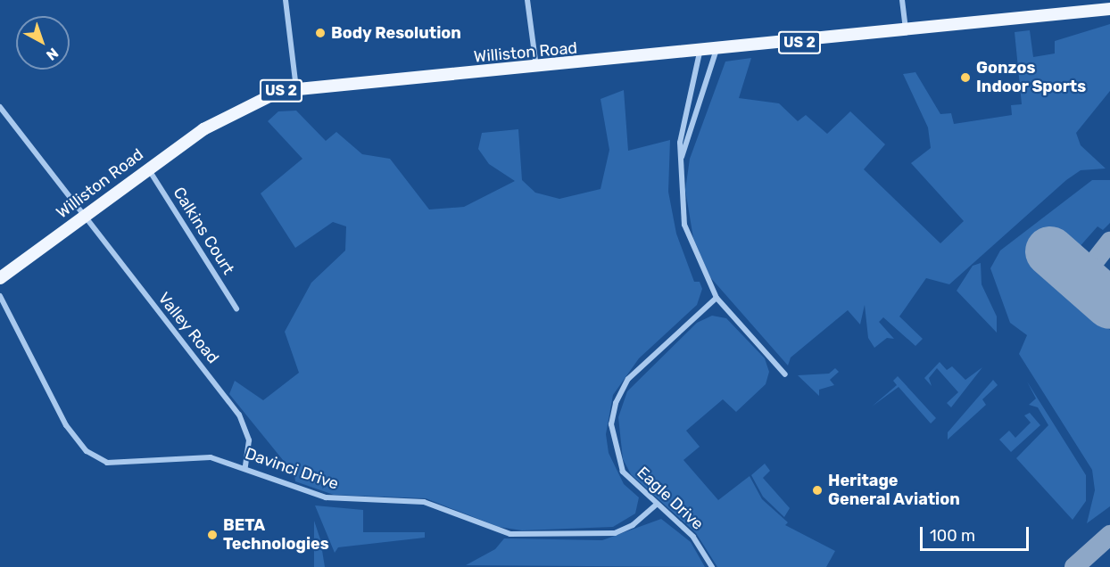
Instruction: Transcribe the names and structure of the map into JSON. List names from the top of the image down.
{
  "streets": {
    "main road": ["US 2", "Williston Road"],
    "street": [
      "Calkins Court",
      "Valley Road",
      "Davinci Drive",
      "Eagle Drive"
    ]
  },
  "crossings": [
    ["Williston Road", "Calkins Court"],
    ["Williston Road", "Valley Road"],
    ["Valley Road", "Davinci Drive"],
    ["Davinci Drive", "Eagle Drive"]
  ],
  "places": [
    "Body Resolution",
    "Gonzos Indoor Sports",
    "Heritage General Aviation",
    "BETA Technologies"
  ],
  "scale_bar": "100 m",
  "north": "bottom right"
}
